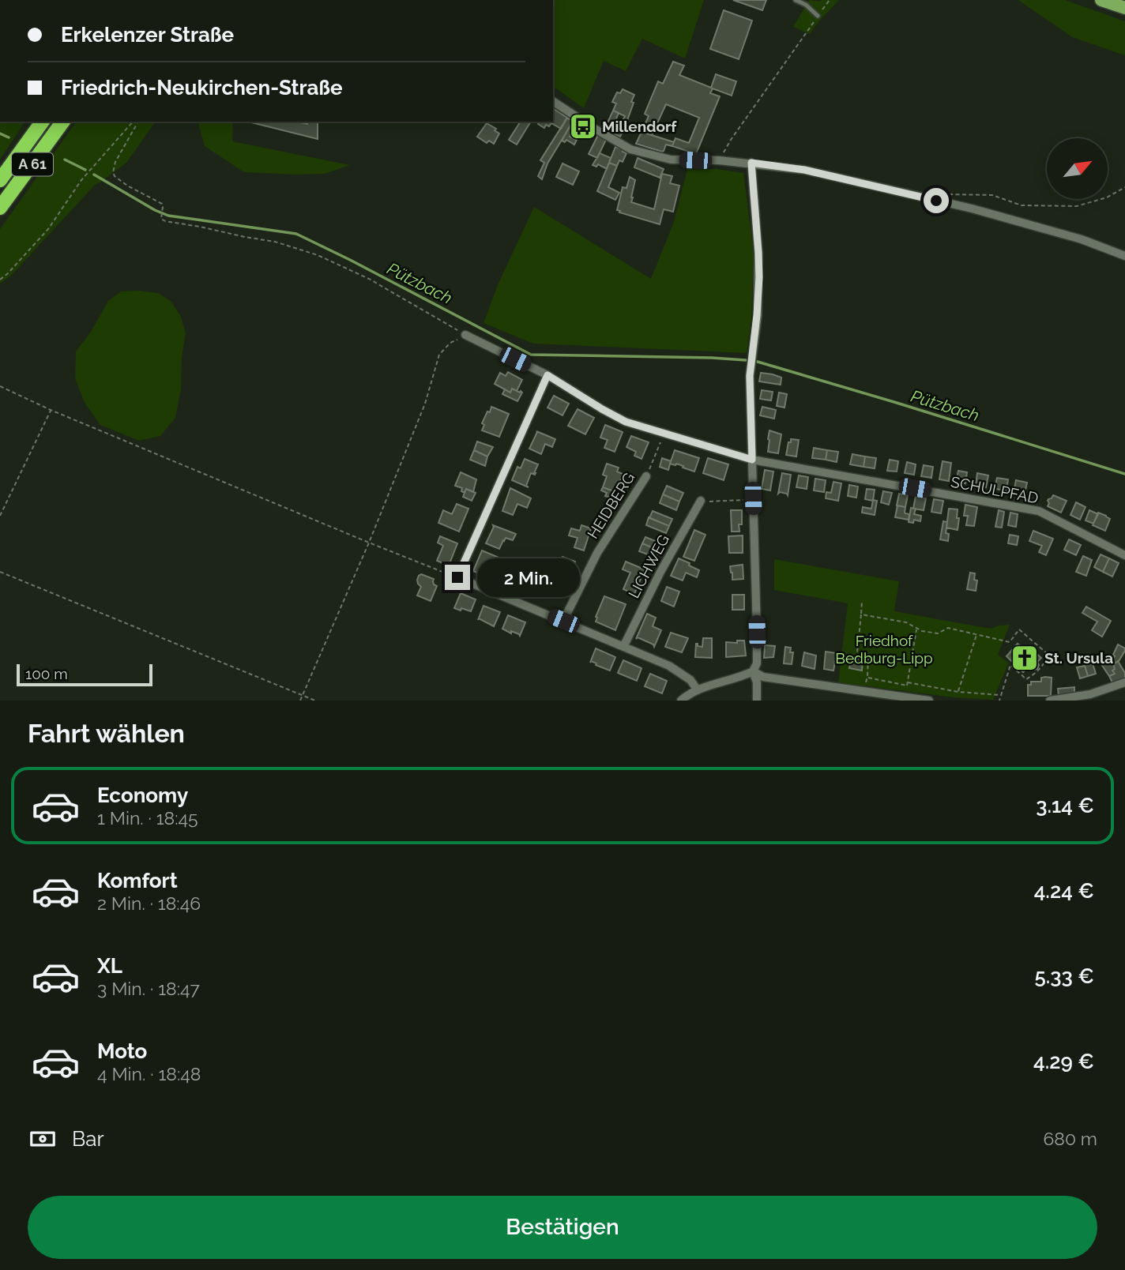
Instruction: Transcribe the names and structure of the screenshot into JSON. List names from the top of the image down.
{
  "streets": {
    "highway": ["A 61"],
    "street": ["SCHULPFAD", "HEIDBERG", "LICHWEG"]
  },
  "crossings": [
    ["SCHULPFAD", "HEIDBERG"]
  ],
  "water": ["Pützbach"],
  "parks": ["Friedhof Bedburg-Lipp"],
  "places": {
    "bus stop": ["Millendorf"],
    "church": ["St. Ursula"]
  },
  "scale_bar": "100 m",
  "north": "top right",
  "page": {
    "banner": ["Erkelenzer Straße", "Friedrich-Neukirchen-Straße"],
    "bubble": "2 Min.",
    "scale": "100 m",
    "heading": "Fahrt wählen",
    "list": [
      {
        "name": "Economy",
        "note": "1 Min. · 18:45",
        "value": "3.14 €"
      },
      {
        "name": "Komfort",
        "note": "2 Min. · 18:46",
        "value": "4.24 €"
      },
      {
        "name": "XL",
        "note": "3 Min. · 18:47",
        "value": "5.33 €"
      },
      {
        "name": "Moto",
        "note": "4 Min. · 18:48",
        "value": "4.29 €"
      }
    ],
    "pay": ["Bar", "680 m"],
    "buttons": "Bestätigen"
  }
}
